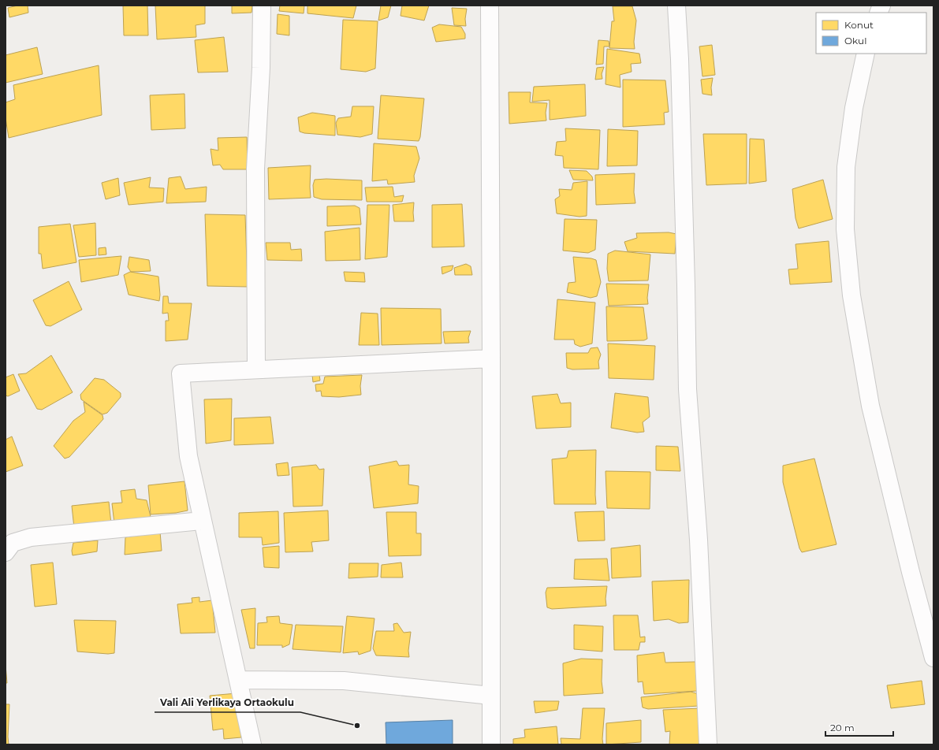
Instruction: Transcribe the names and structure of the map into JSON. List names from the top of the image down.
{
  "places": ["Vali Ali Yerlikaya Ortaokulu"],
  "legend": ["Konut", "Okul"],
  "scale_bar": "20 m"
}
